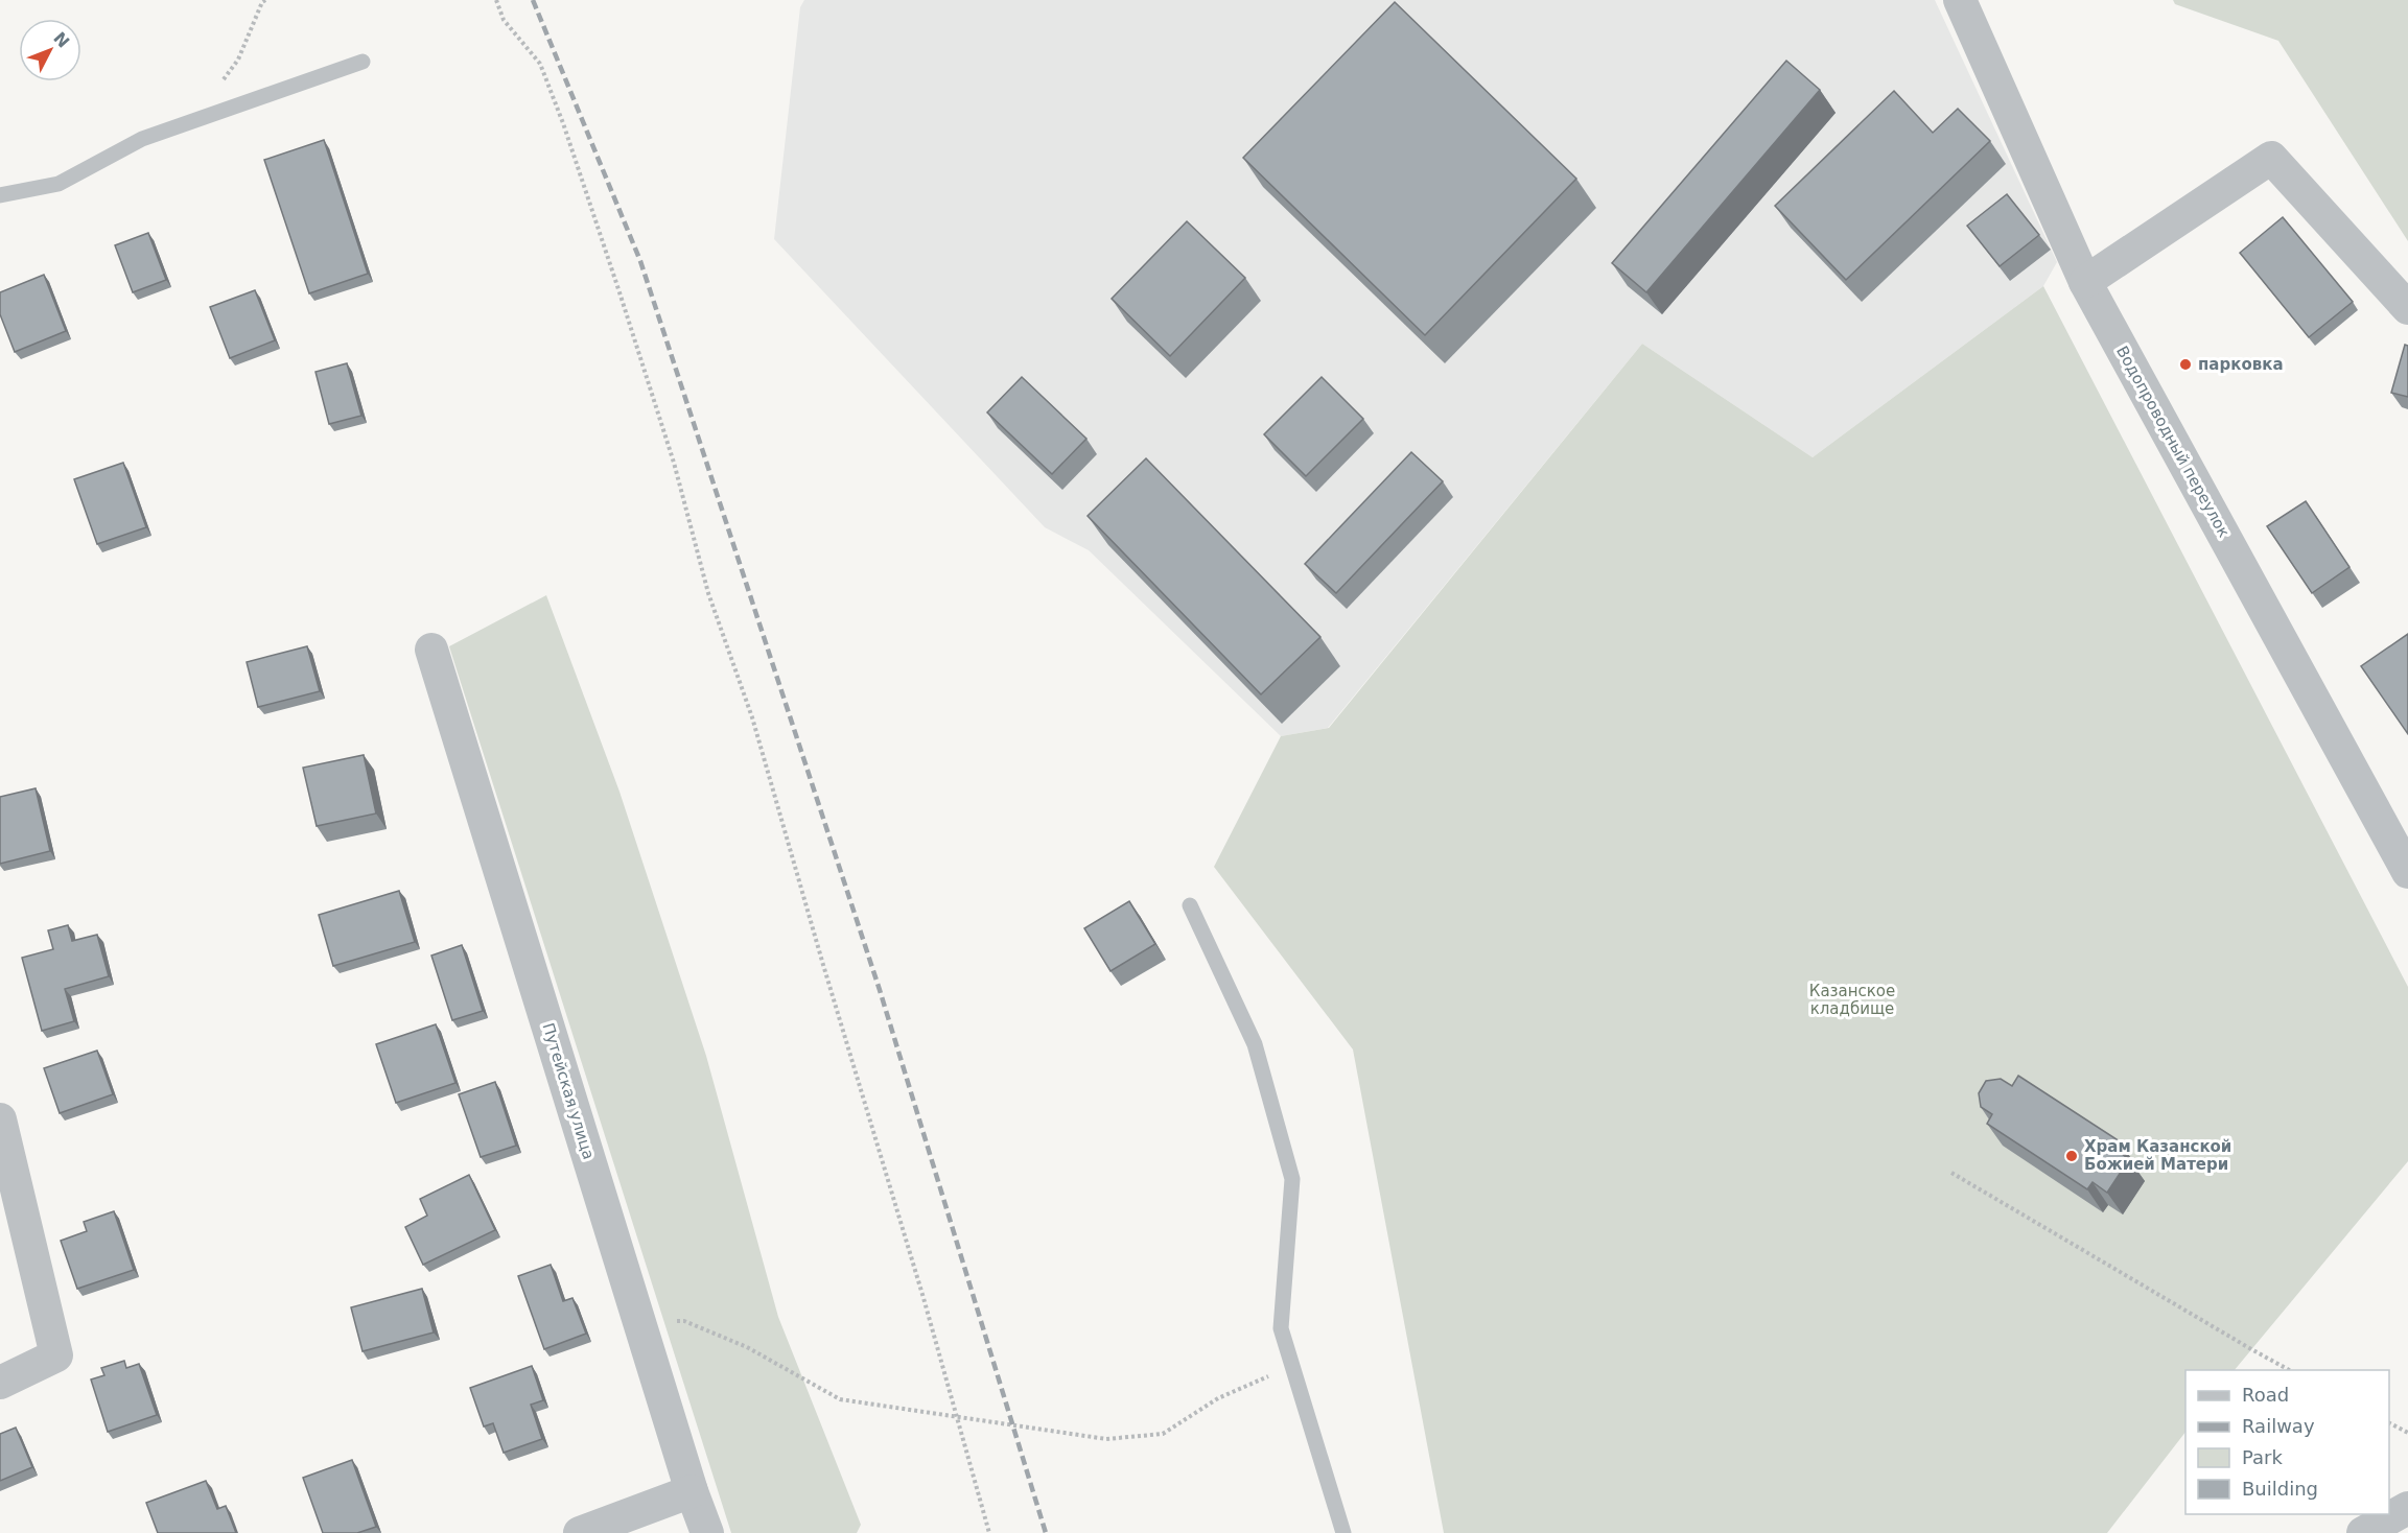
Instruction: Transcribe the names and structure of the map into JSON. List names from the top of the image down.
{
  "streets": {
    "street": ["Водопроводный переулок", "Путейская улица"]
  },
  "parks": ["Казанское кладбище"],
  "places": ["парковка", "Храм Казанской Божией Матери"],
  "legend": [
    "Road",
    "Railway",
    "Park",
    "Building"
  ],
  "north": "top right"
}
